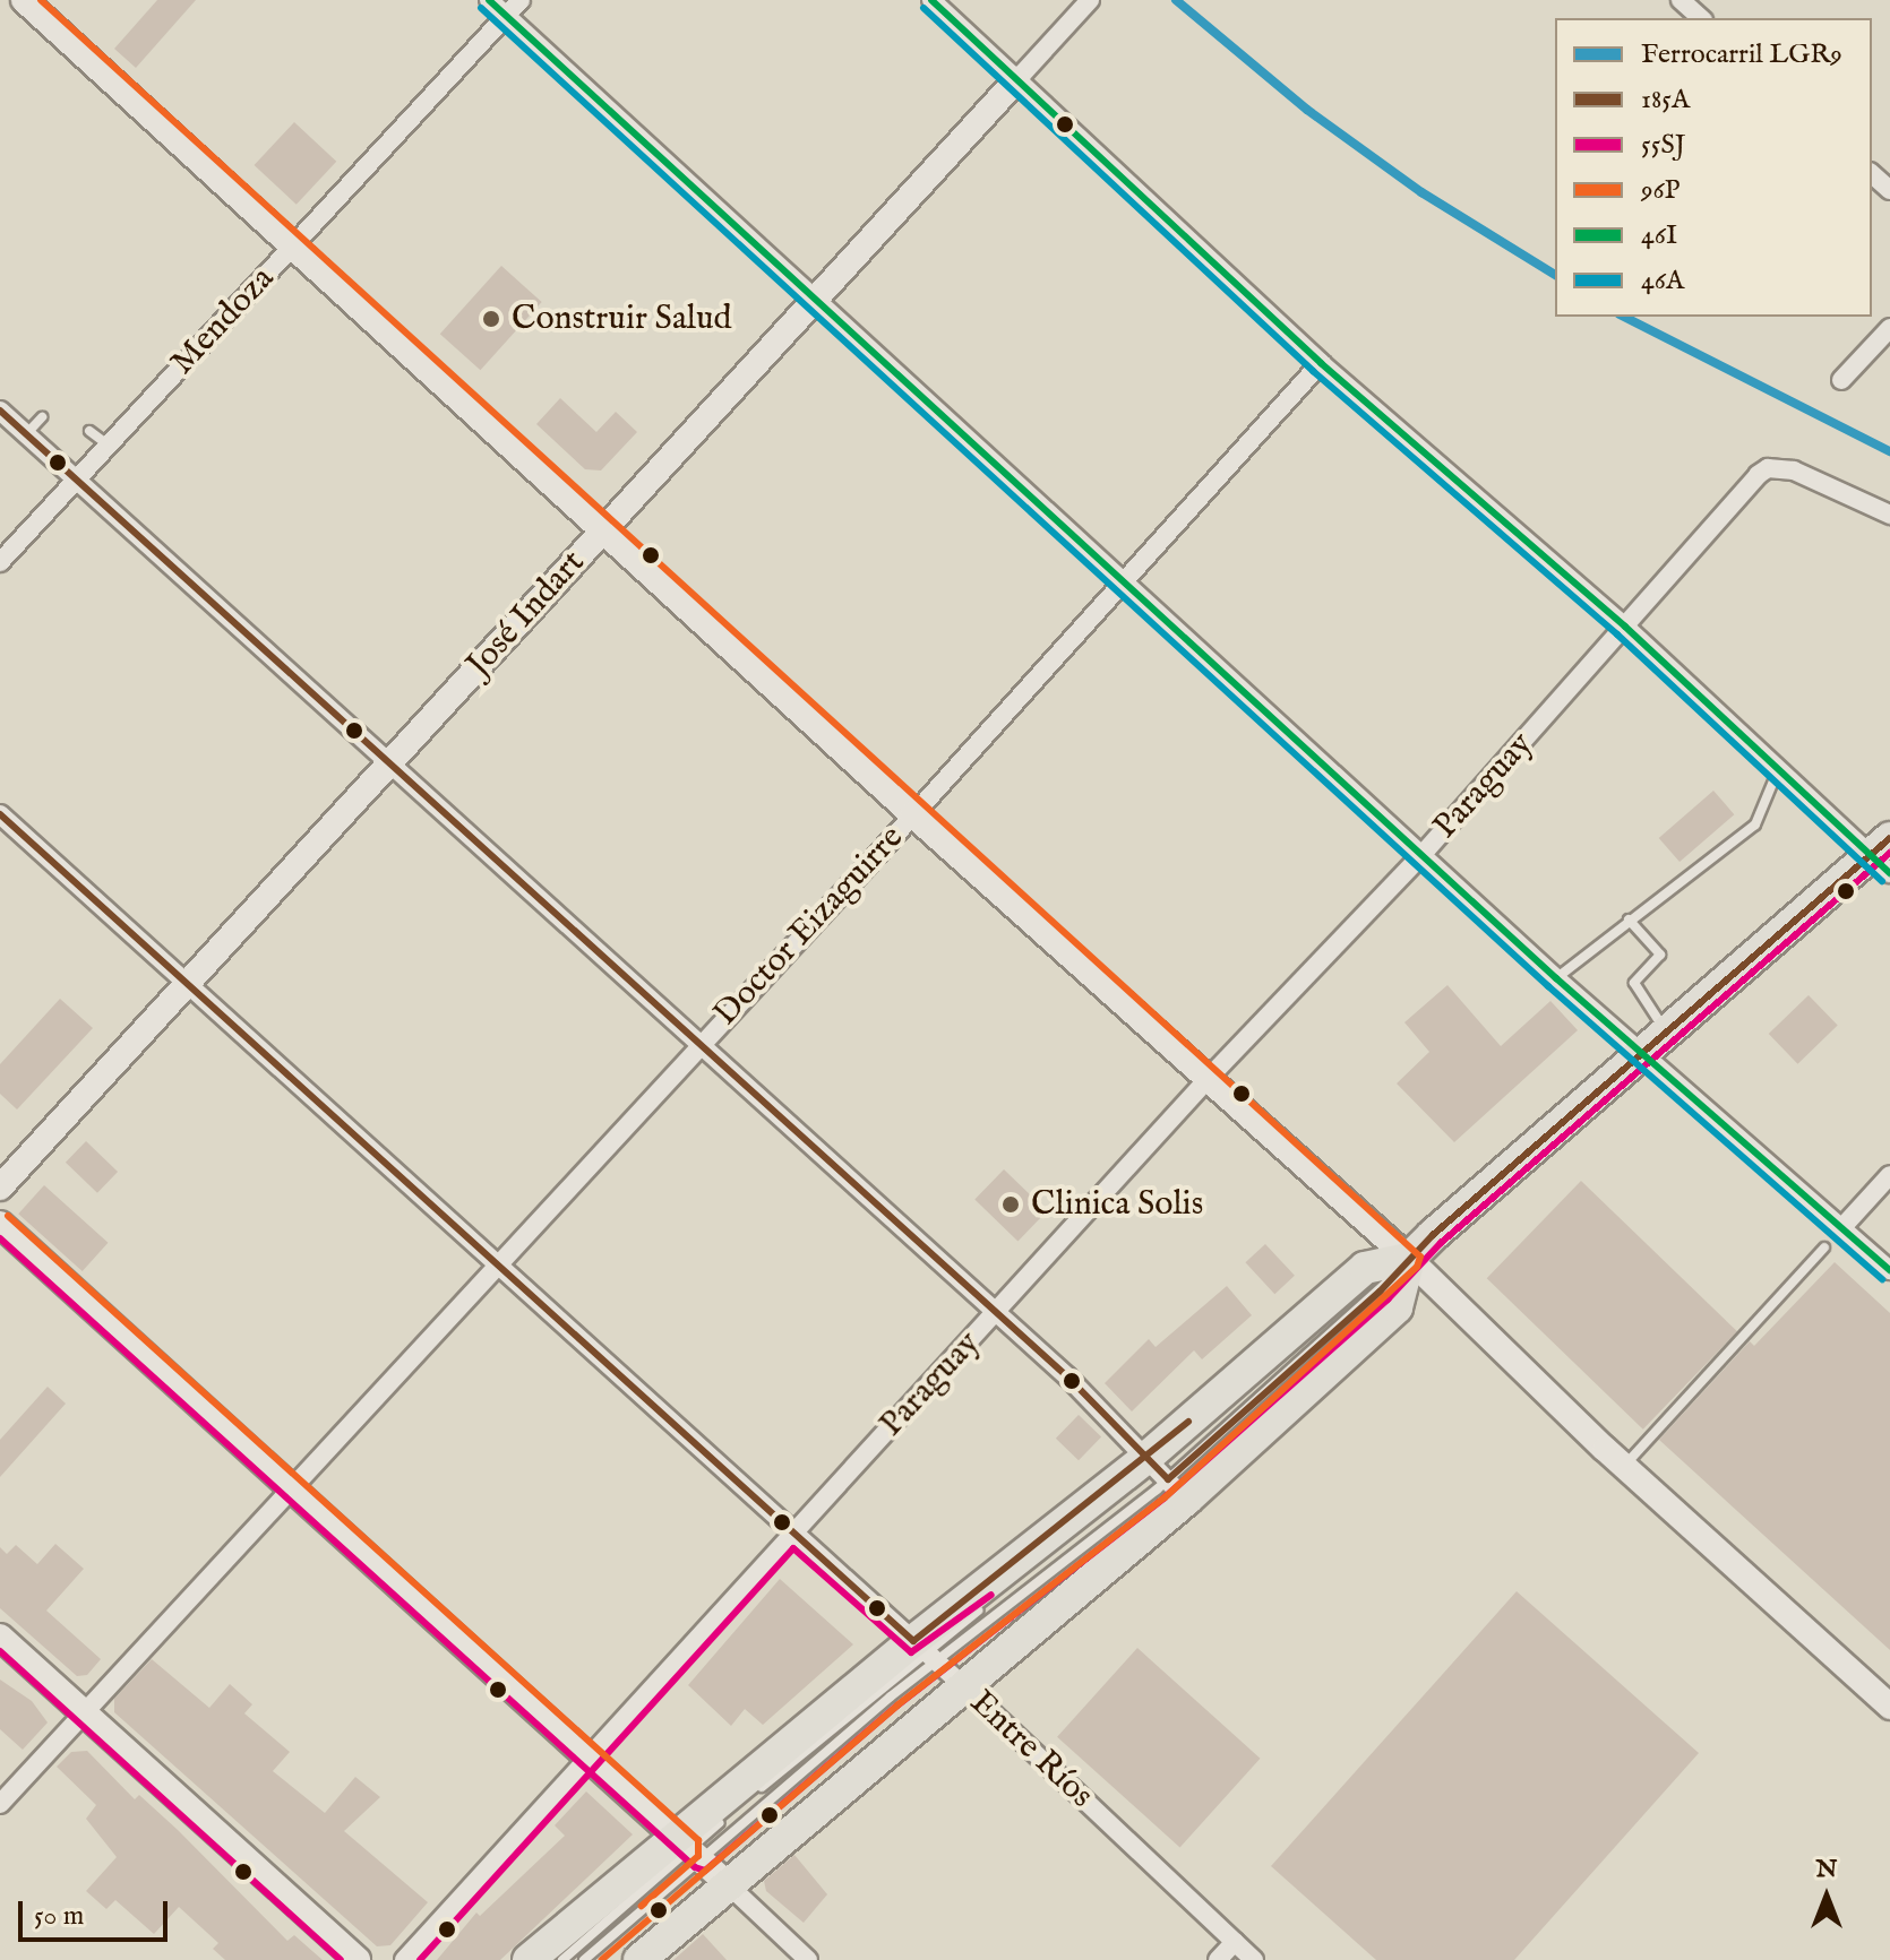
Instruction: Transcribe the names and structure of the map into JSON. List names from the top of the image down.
{
  "streets": {
    "street": [
      "Mendoza",
      "José Indart",
      "Paraguay",
      "Doctor Eizaguirre",
      "Entre Ríos"
    ]
  },
  "crossings": [
    ["José Indart", "Entre Ríos"],
    ["Paraguay", "Entre Ríos"],
    ["Doctor Eizaguirre", "Entre Ríos"]
  ],
  "places": ["Construir Salud", "Clinica Solis"],
  "lines": [
    "rail line LGR9",
    "transit line 96P",
    "transit line 46I",
    "transit line 46A",
    "transit line 185A",
    "transit line 55SJ"
  ],
  "legend": [
    "Ferrocarril LGR9",
    "185A",
    "55SJ",
    "96P",
    "46I",
    "46A"
  ],
  "scale_bar": "50 m",
  "north": "top"
}
